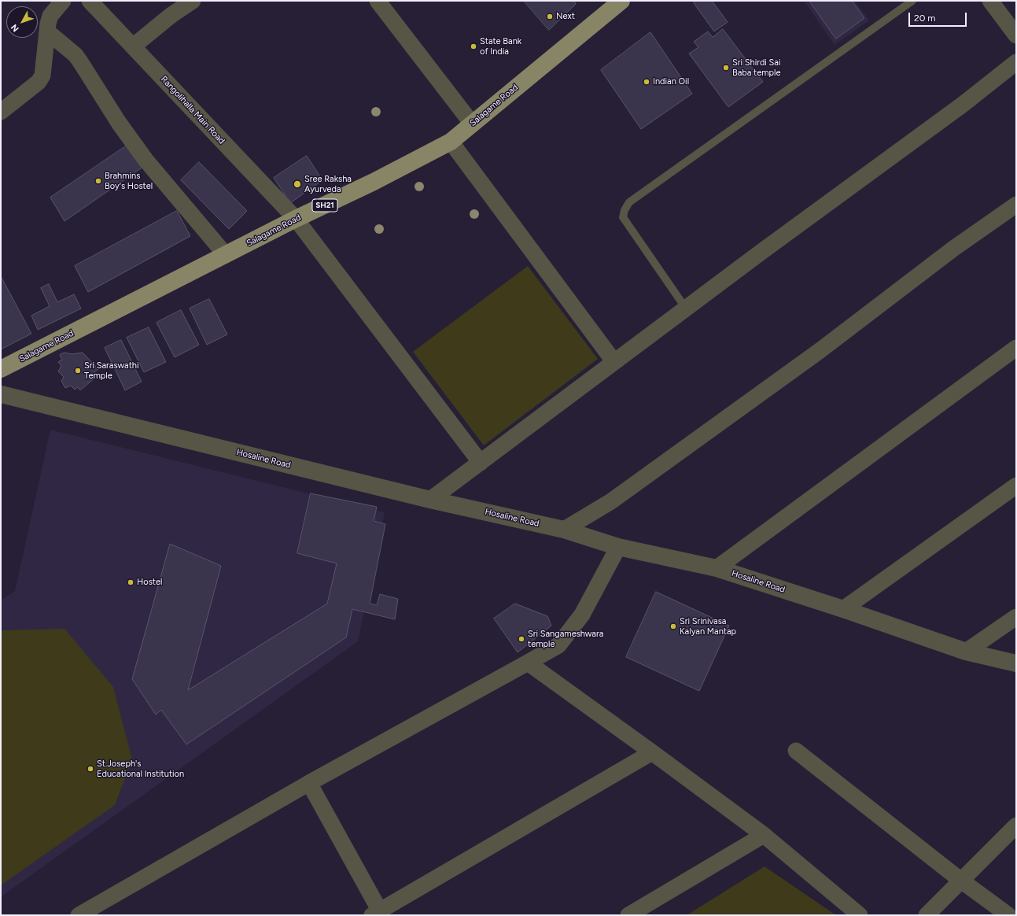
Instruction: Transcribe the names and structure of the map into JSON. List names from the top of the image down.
{
  "streets": {
    "main road": ["Salagame Road", "SH21"],
    "street": ["Rangolihalla Main Road", "Hosaline Road"]
  },
  "crossings": [
    ["Salagame Road", "Rangolihalla Main Road"]
  ],
  "places": [
    "Next",
    "State Bank of India",
    "Sri Shirdi Sai Baba temple",
    "Indian Oil",
    "Brahmins Boy's Hostel",
    "Sree Raksha Ayurveda",
    "Sri Saraswathi Temple",
    "Hostel",
    "Sri Srinivasa Kalyan Mantap",
    "Sri Sangameshwara temple",
    "St.Joseph's Educational Institution"
  ],
  "scale_bar": "20 m",
  "north": "bottom left"
}
